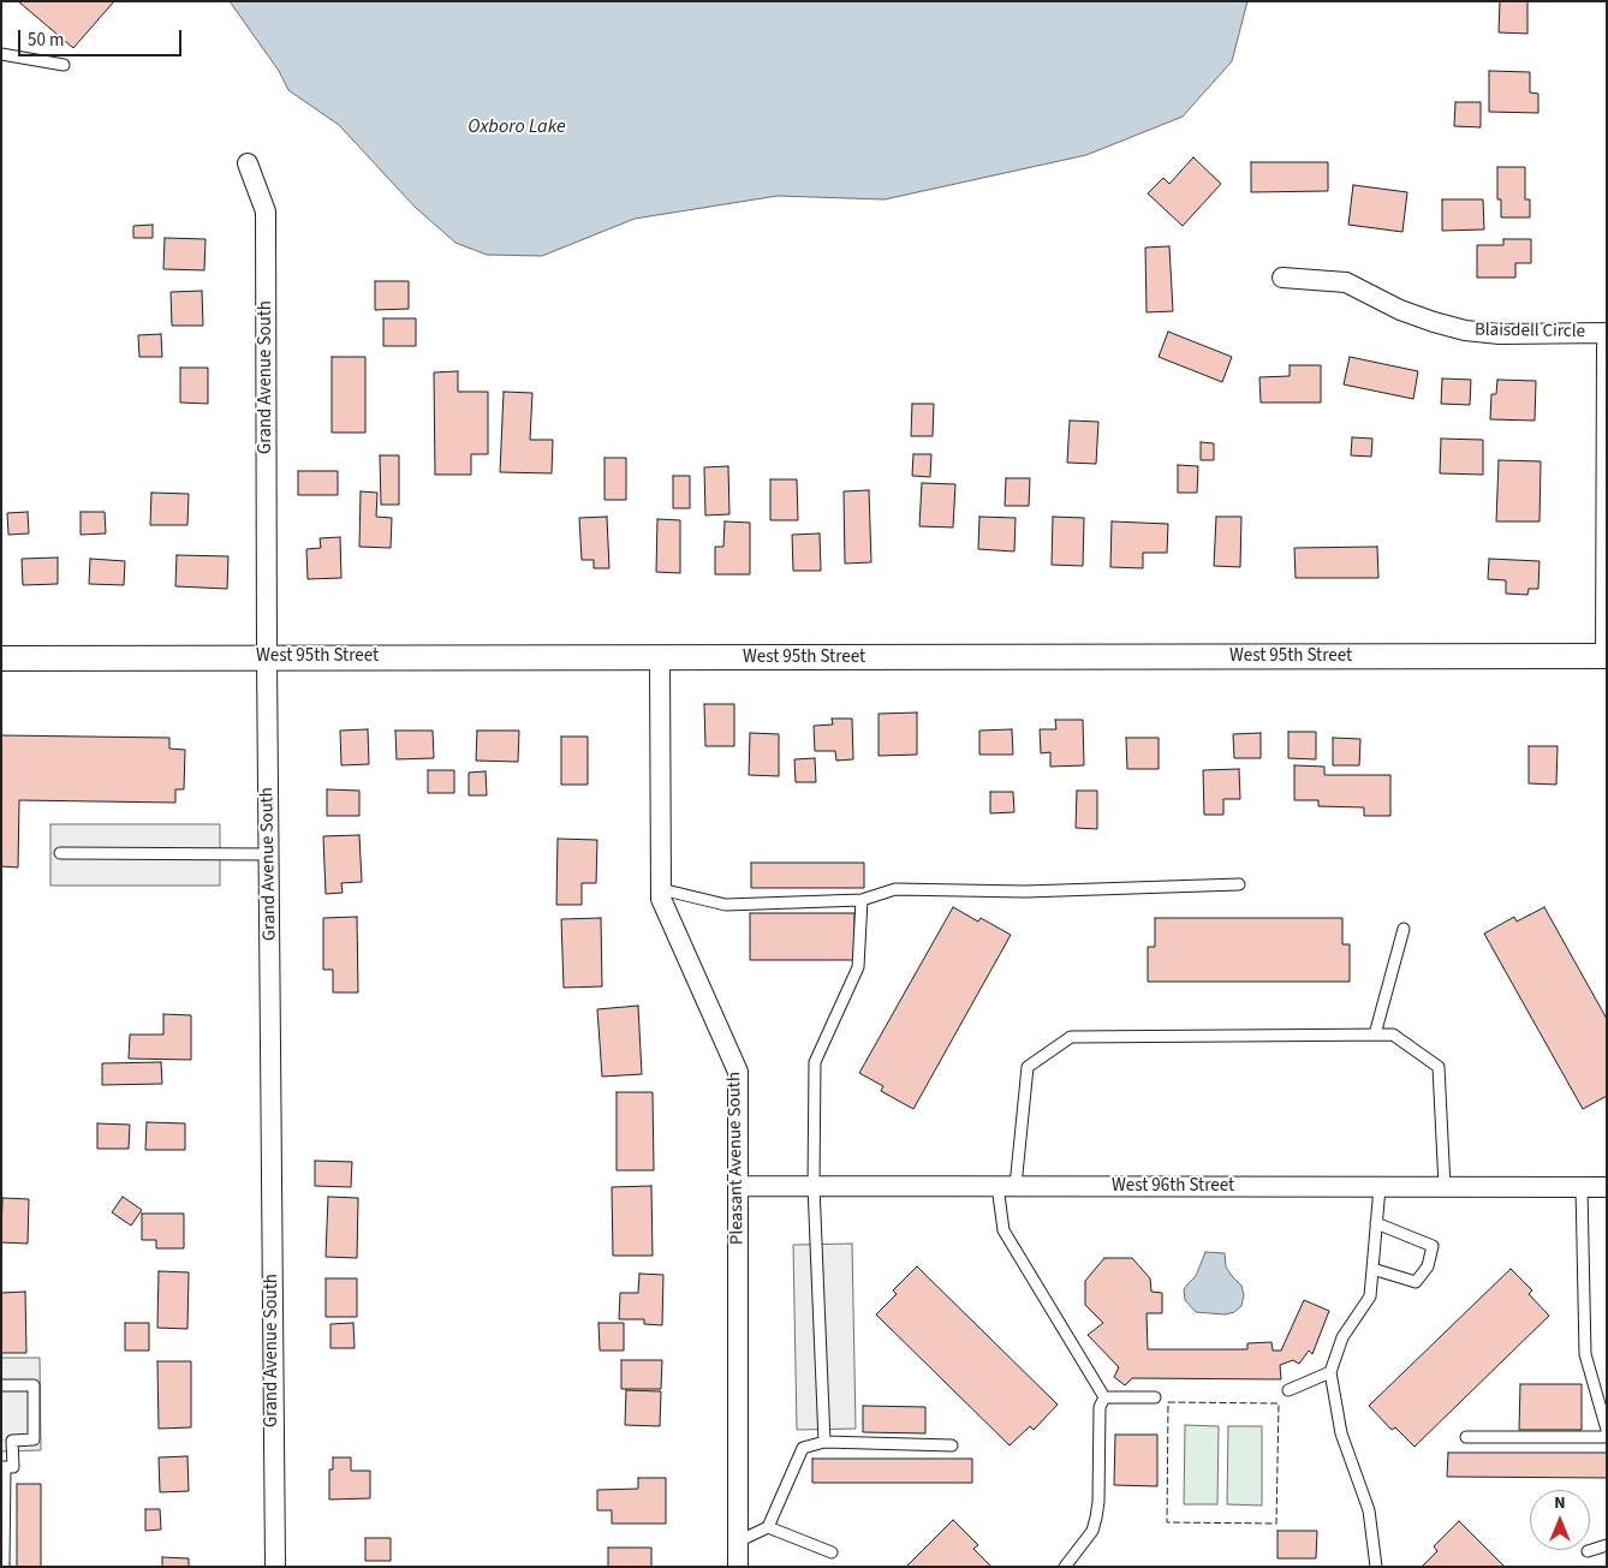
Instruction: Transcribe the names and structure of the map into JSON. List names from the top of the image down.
{
  "streets": {
    "street": [
      "Blaisdell Circle",
      "Grand Avenue South",
      "West 95th Street",
      "Pleasant Avenue South",
      "West 96th Street"
    ]
  },
  "crossings": [
    ["Grand Avenue South", "West 95th Street"],
    ["West 95th Street", "Pleasant Avenue South"],
    ["Pleasant Avenue South", "West 96th Street"]
  ],
  "water": ["Oxboro Lake"],
  "scale_bar": "50 m",
  "north": "top"
}
